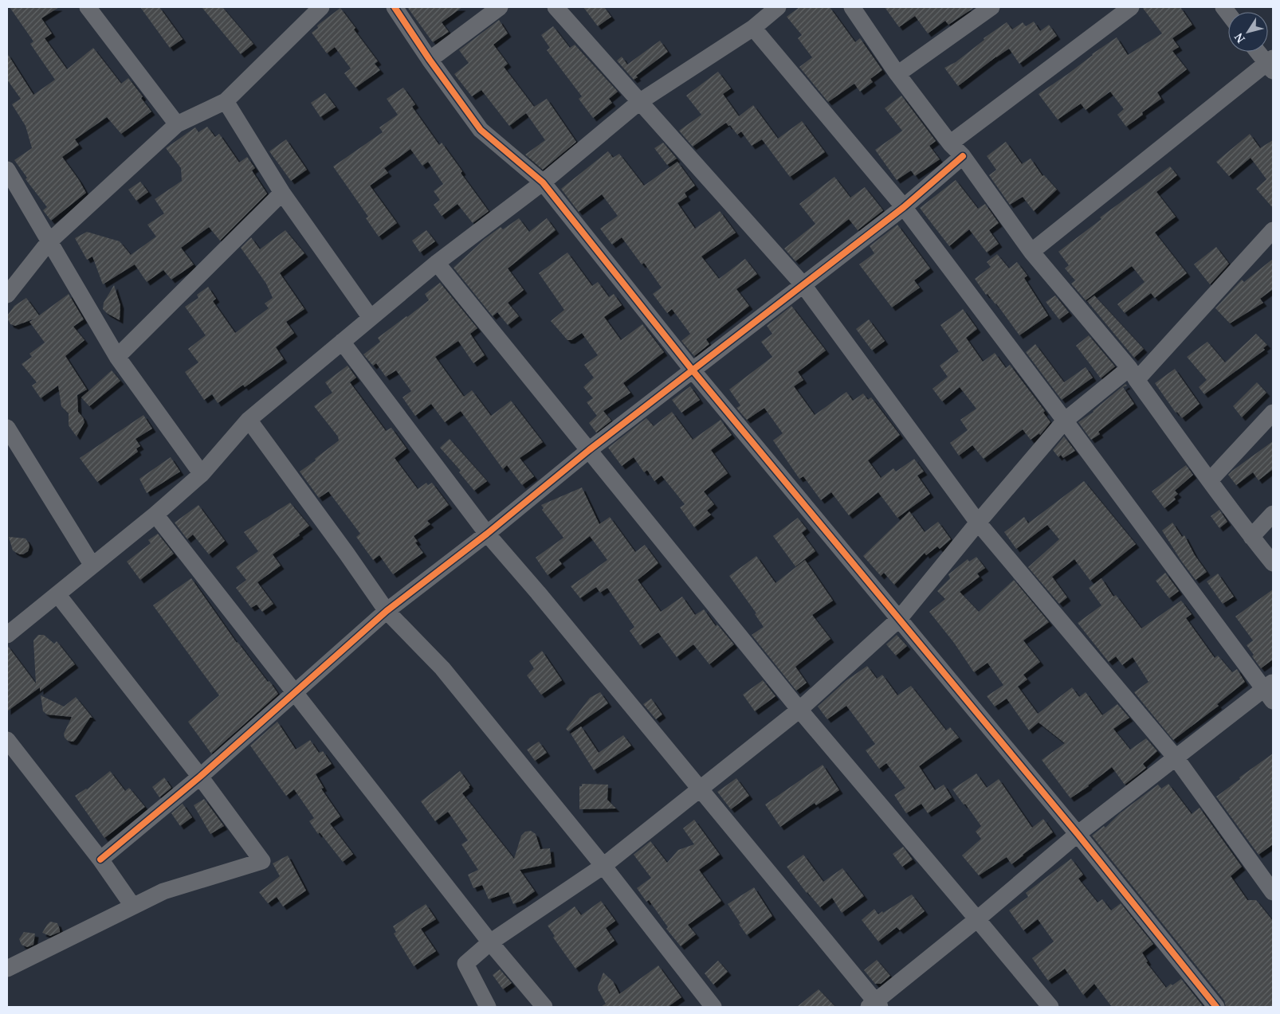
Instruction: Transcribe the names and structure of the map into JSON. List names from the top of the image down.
{
  "north": "bottom left"
}
